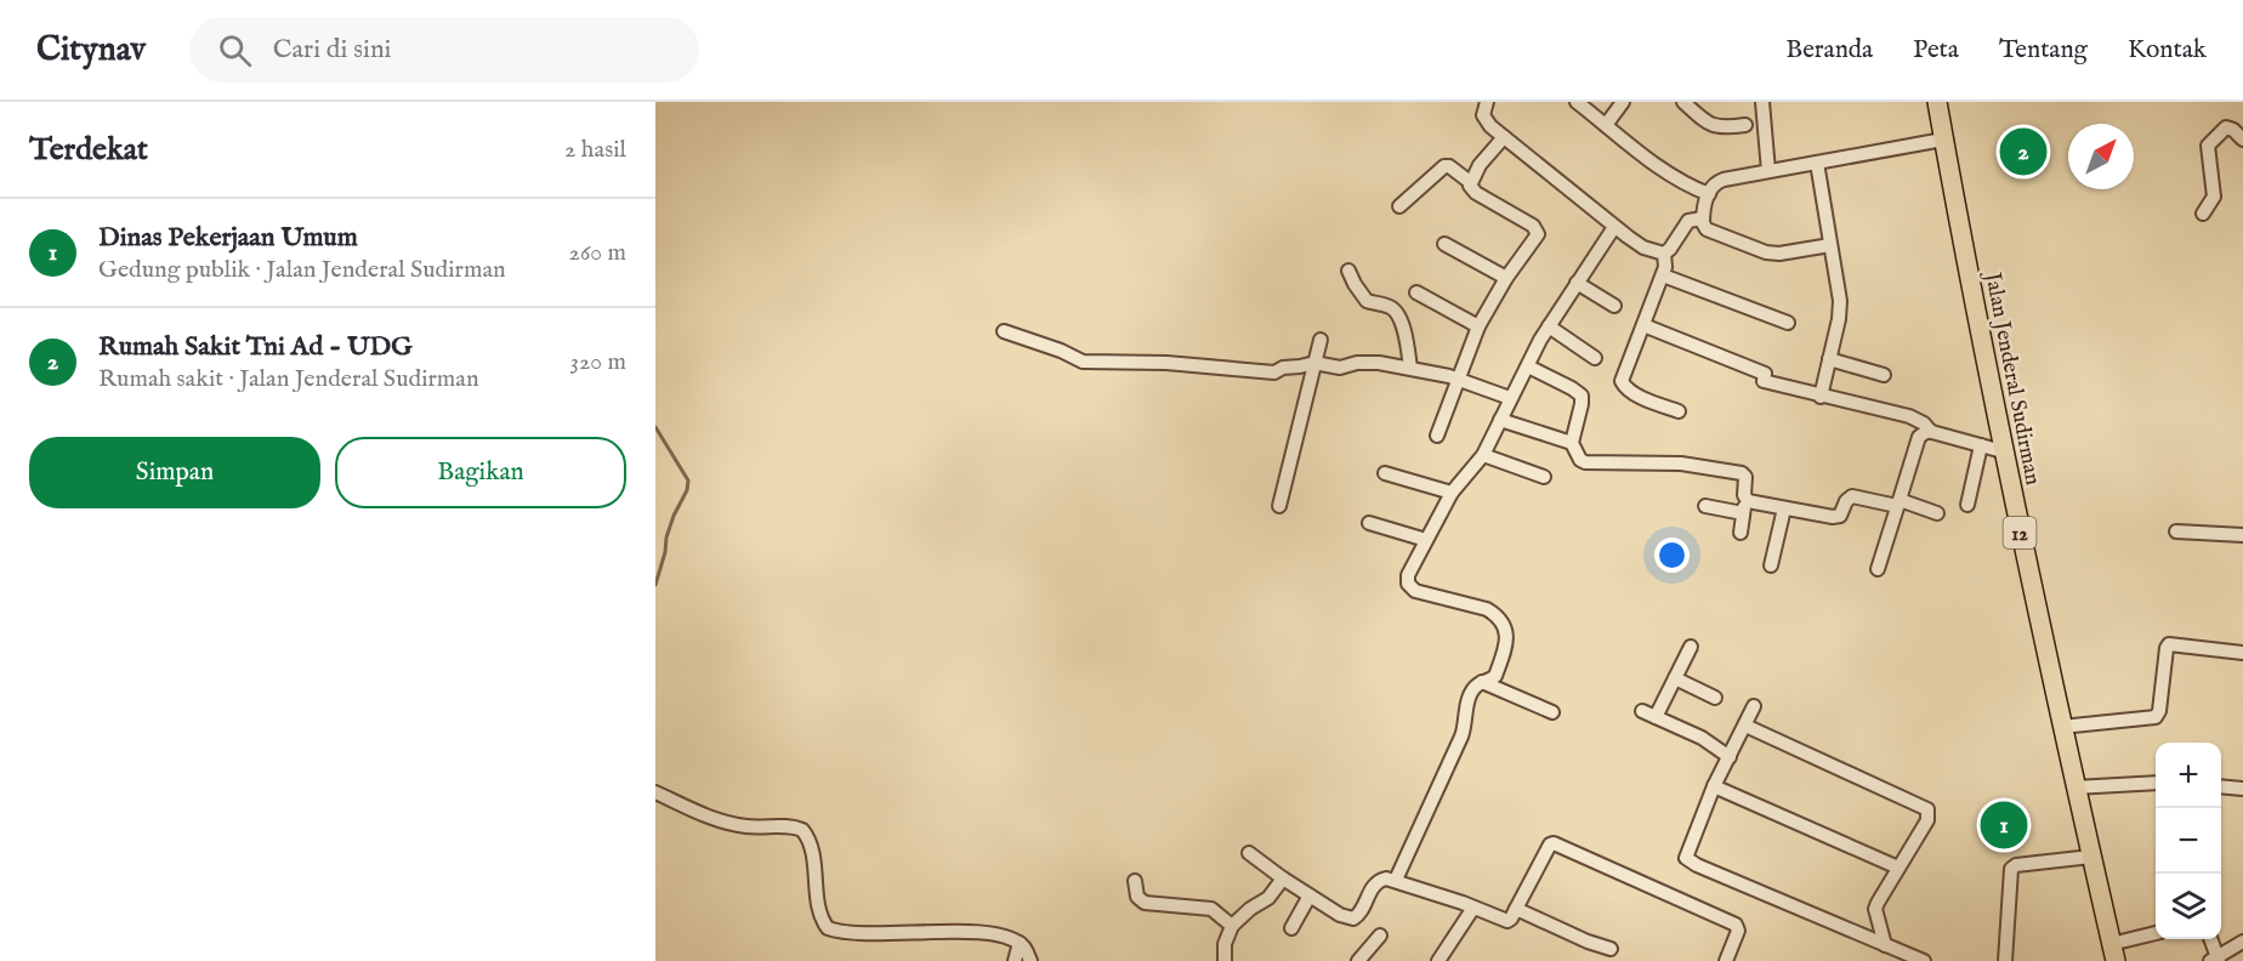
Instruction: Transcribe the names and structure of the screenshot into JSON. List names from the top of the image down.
{
  "streets": {
    "highway": ["Jalan Jenderal Sudirman", "12"]
  },
  "north": "top right",
  "page": {
    "header": "Citynav",
    "search": "Cari di sini",
    "nav": [
      "Beranda",
      "Peta",
      "Tentang",
      "Kontak"
    ],
    "heading": ["Terdekat", "2 hasil"],
    "pins": ["2", "1"],
    "list": [
      {
        "mark": "1",
        "name": "Dinas Pekerjaan Umum",
        "note": "Gedung publik · Jalan Jenderal Sudirman",
        "value": "260 m"
      },
      {
        "mark": "2",
        "name": "Rumah Sakit Tni Ad - UDG",
        "note": "Rumah sakit · Jalan Jenderal Sudirman",
        "value": "320 m"
      }
    ],
    "buttons": ["Simpan", "Bagikan"],
    "map_buttons": ["+", "−"]
  }
}
